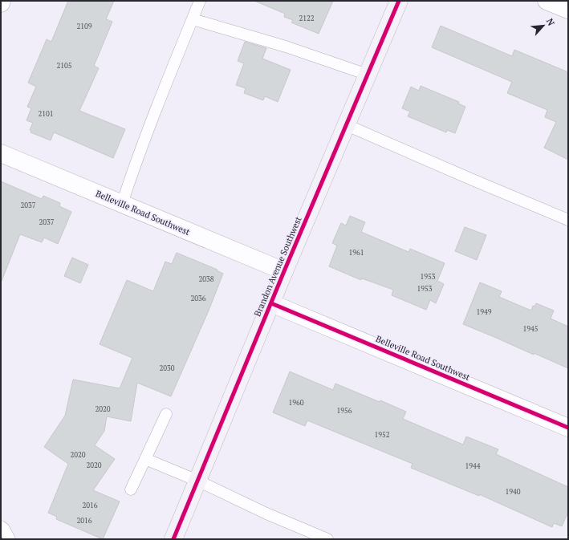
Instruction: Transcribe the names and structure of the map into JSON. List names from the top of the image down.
{
  "streets": {
    "main road": ["Brandon Avenue Southwest"],
    "street": ["Belleville Road Southwest"]
  },
  "crossings": [
    ["Belleville Road Southwest", "Brandon Avenue Southwest"]
  ],
  "house_numbers": [
    "2122",
    "2109",
    "2105",
    "2101",
    "2037",
    "2037",
    "1961",
    "1953",
    "2038",
    "1953",
    "2036",
    "1949",
    "1945",
    "2030",
    "1960",
    "2020",
    "1956",
    "1952",
    "2020",
    "2020",
    "1944",
    "1940",
    "2016",
    "2016"
  ],
  "north": "top right"
}
